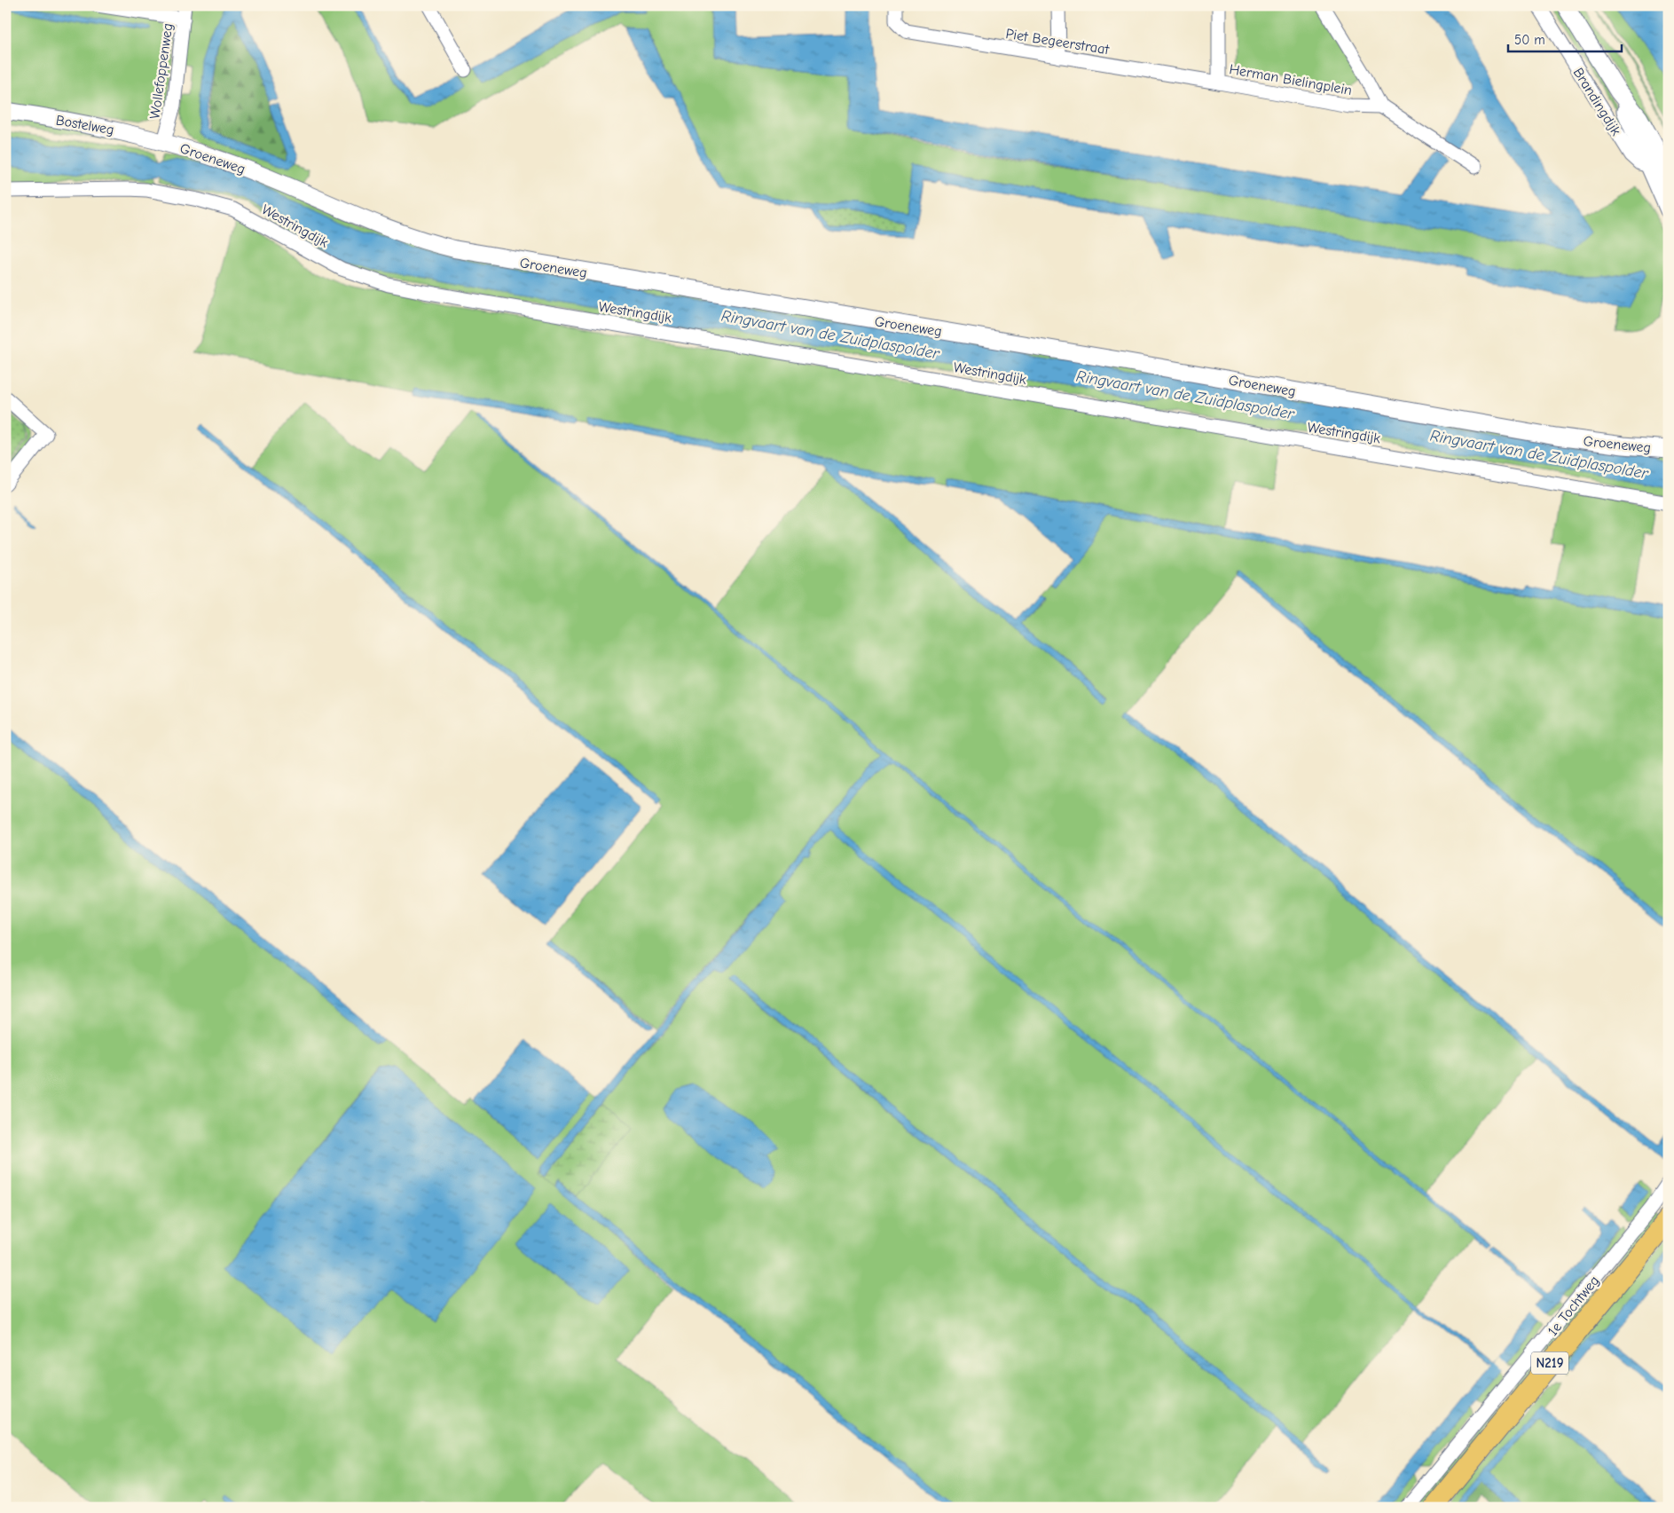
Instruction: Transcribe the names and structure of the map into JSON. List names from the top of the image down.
{
  "streets": {
    "main road": ["1e Tochtweg", "N219"],
    "street": [
      "Piet Begeerstraat",
      "Wollefoppenweg",
      "Herman Bielingplein",
      "Brandingdijk",
      "Bostelweg",
      "Groeneweg",
      "Westringdijk"
    ]
  },
  "crossings": [
    ["Piet Begeerstraat", "Herman Bielingplein"],
    ["Wollefoppenweg", "Bostelweg"],
    ["Wollefoppenweg", "Groeneweg"],
    ["Bostelweg", "Groeneweg"]
  ],
  "water": ["Ringvaart van de Zuidplaspolder"],
  "scale_bar": "50 m"
}
